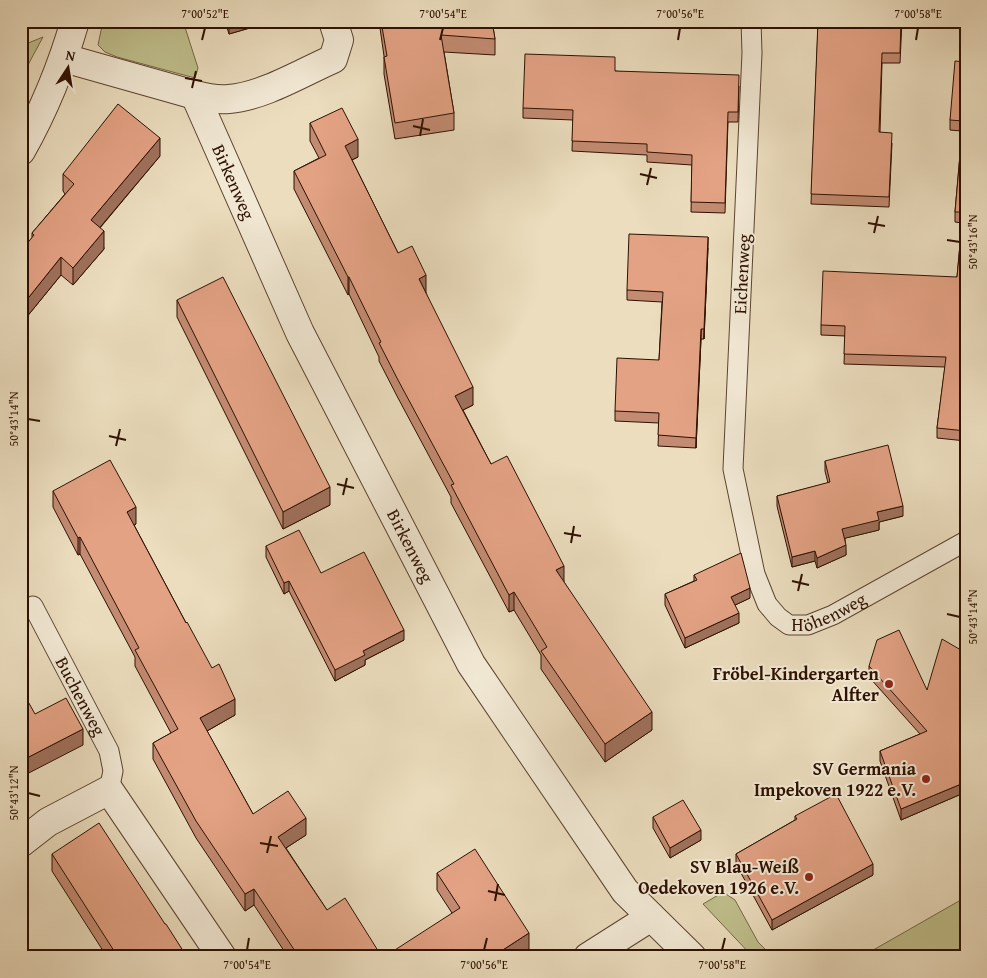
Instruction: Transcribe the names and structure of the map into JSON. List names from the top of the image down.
{
  "streets": {
    "street": ["Birkenweg"],
    "lane": ["Eichenweg", "Höhenweg", "Buchenweg"]
  },
  "crossings": [
    ["Eichenweg", "Höhenweg"]
  ],
  "places": ["Fröbel-Kindergarten Alfter", "SV Germania Impekoven 1922 e.V.", "SV Blau-Weiß Oedekoven 1926 e.V."],
  "north": "top",
  "coordinates": [
    "7°00'52\"E",
    "7°00'54\"E",
    "7°00'56\"E",
    "7°00'58\"E",
    "50°43'16\"N",
    "50°43'14\"N",
    "50°43'12\"N"
  ]
}
